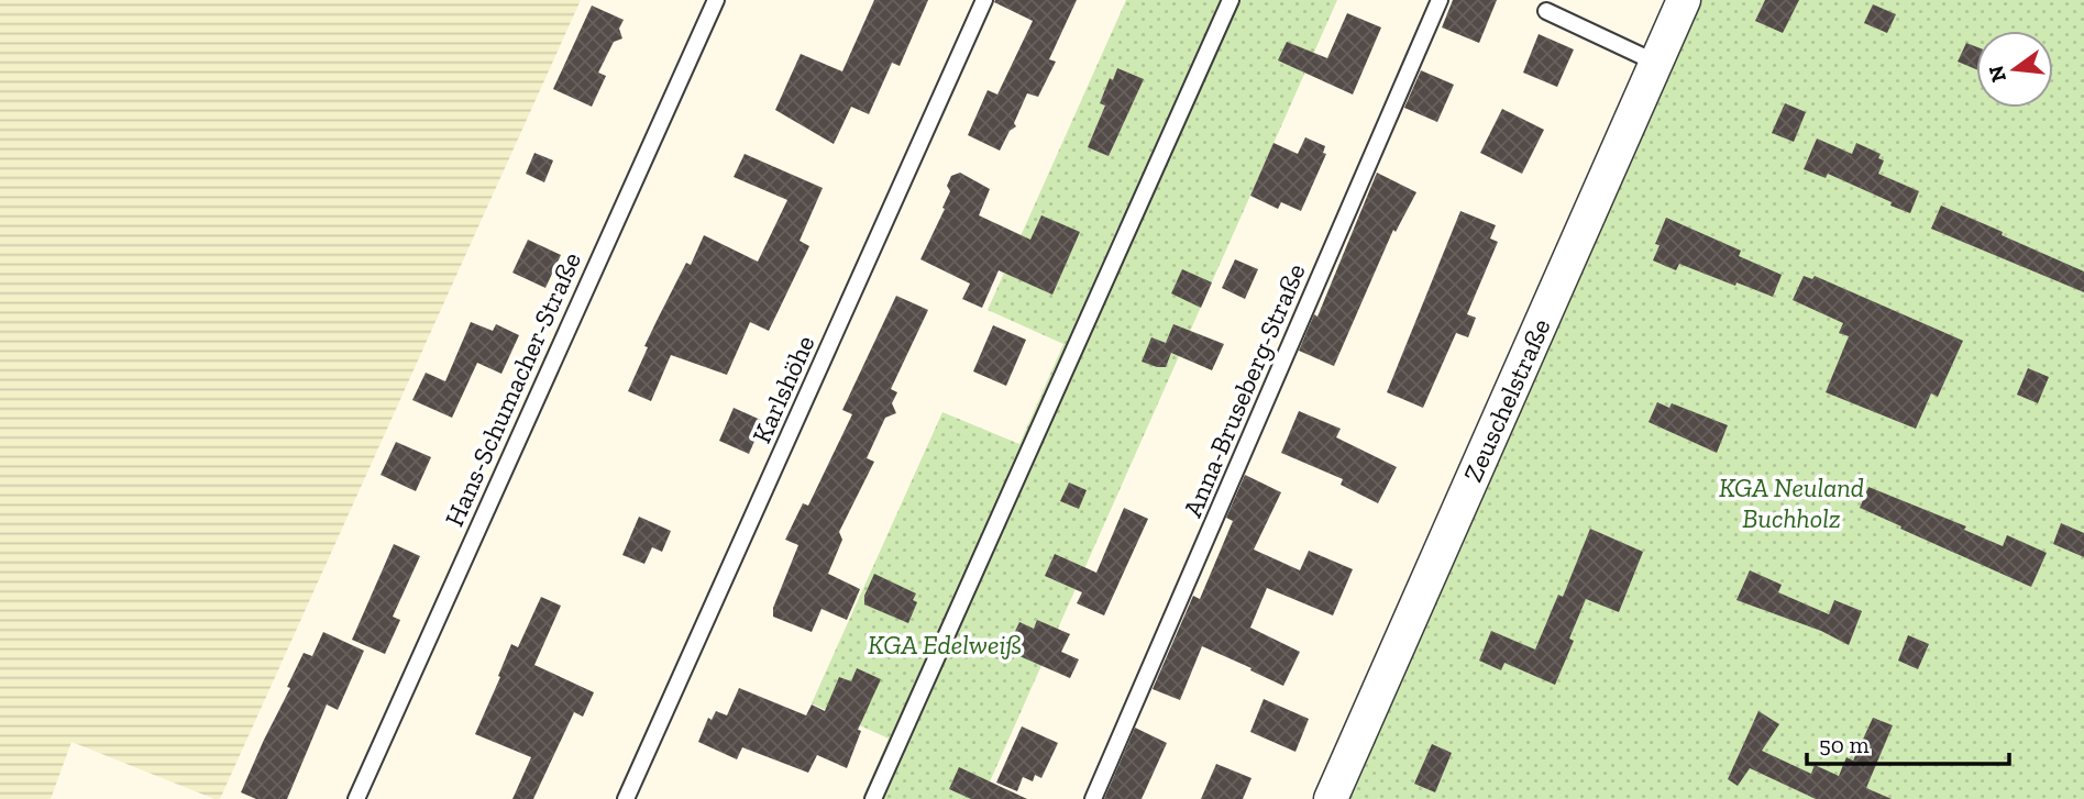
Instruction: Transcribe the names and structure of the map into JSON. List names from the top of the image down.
{
  "streets": {
    "street": ["Zeuschelstraße"],
    "lane": ["Hans-Schumacher-Straße", "Karlshöhe", "Anna-Bruseberg-Straße"]
  },
  "parks": ["KGA Neuland Buchholz", "KGA Edelweiß"],
  "scale_bar": "50 m",
  "north": "left"
}
